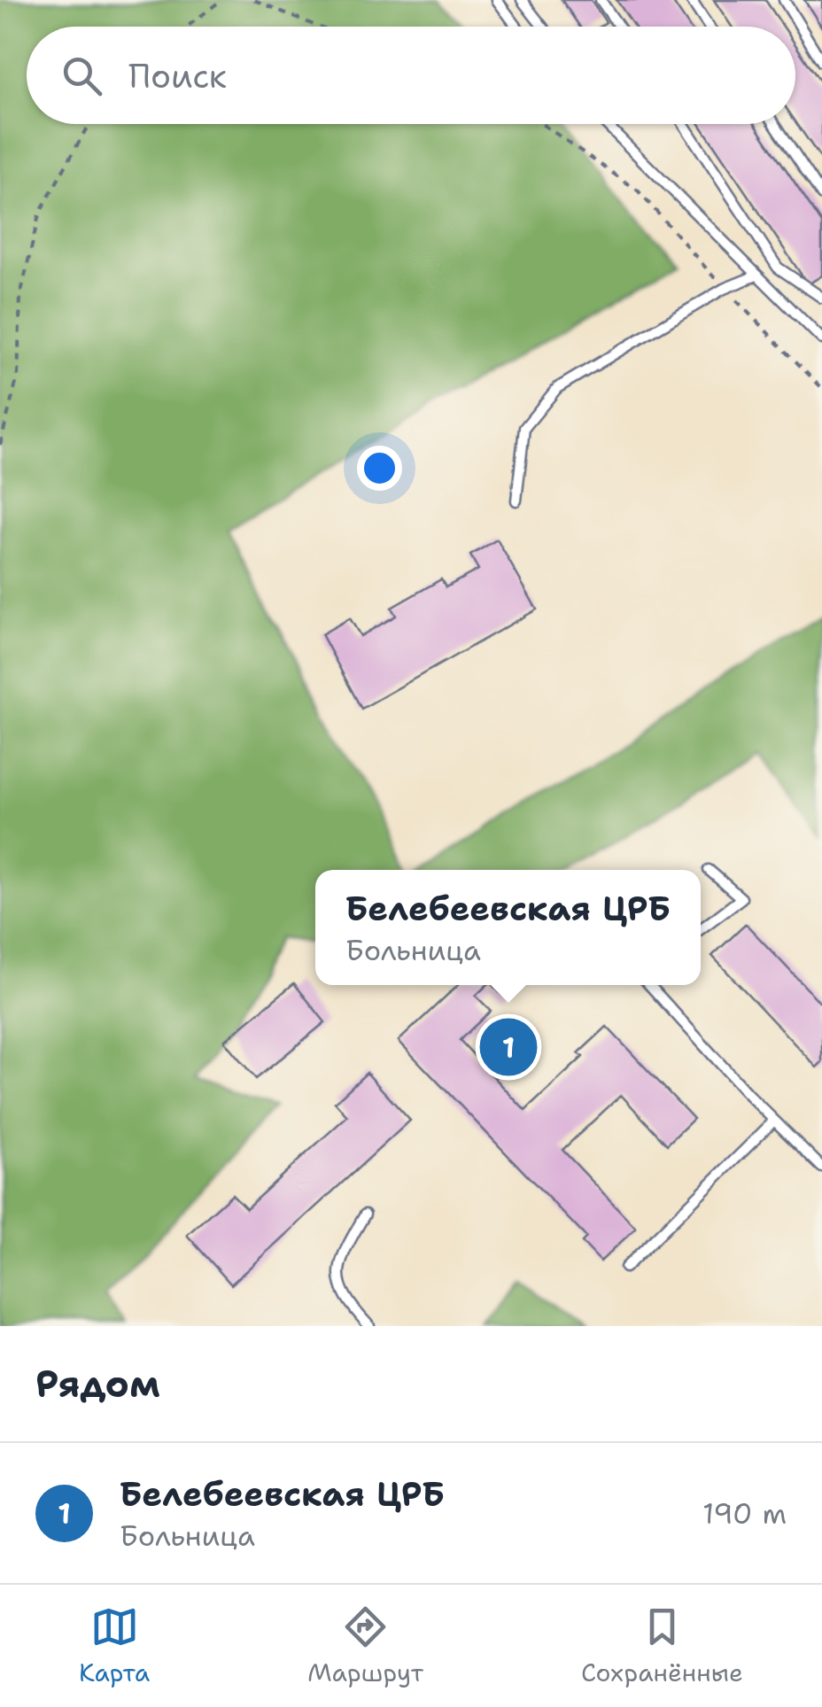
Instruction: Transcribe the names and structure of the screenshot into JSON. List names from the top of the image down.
{
  "page": {
    "search": "Поиск",
    "popup": ["Белебеевская ЦРБ", "Больница"],
    "pins": "1",
    "heading": "Рядом",
    "list": [
      {
        "mark": "1",
        "name": "Белебеевская ЦРБ",
        "note": "Больница",
        "value": "190 m"
      }
    ],
    "nav": ["Карта", "Маршрут", "Сохранённые"]
  }
}
